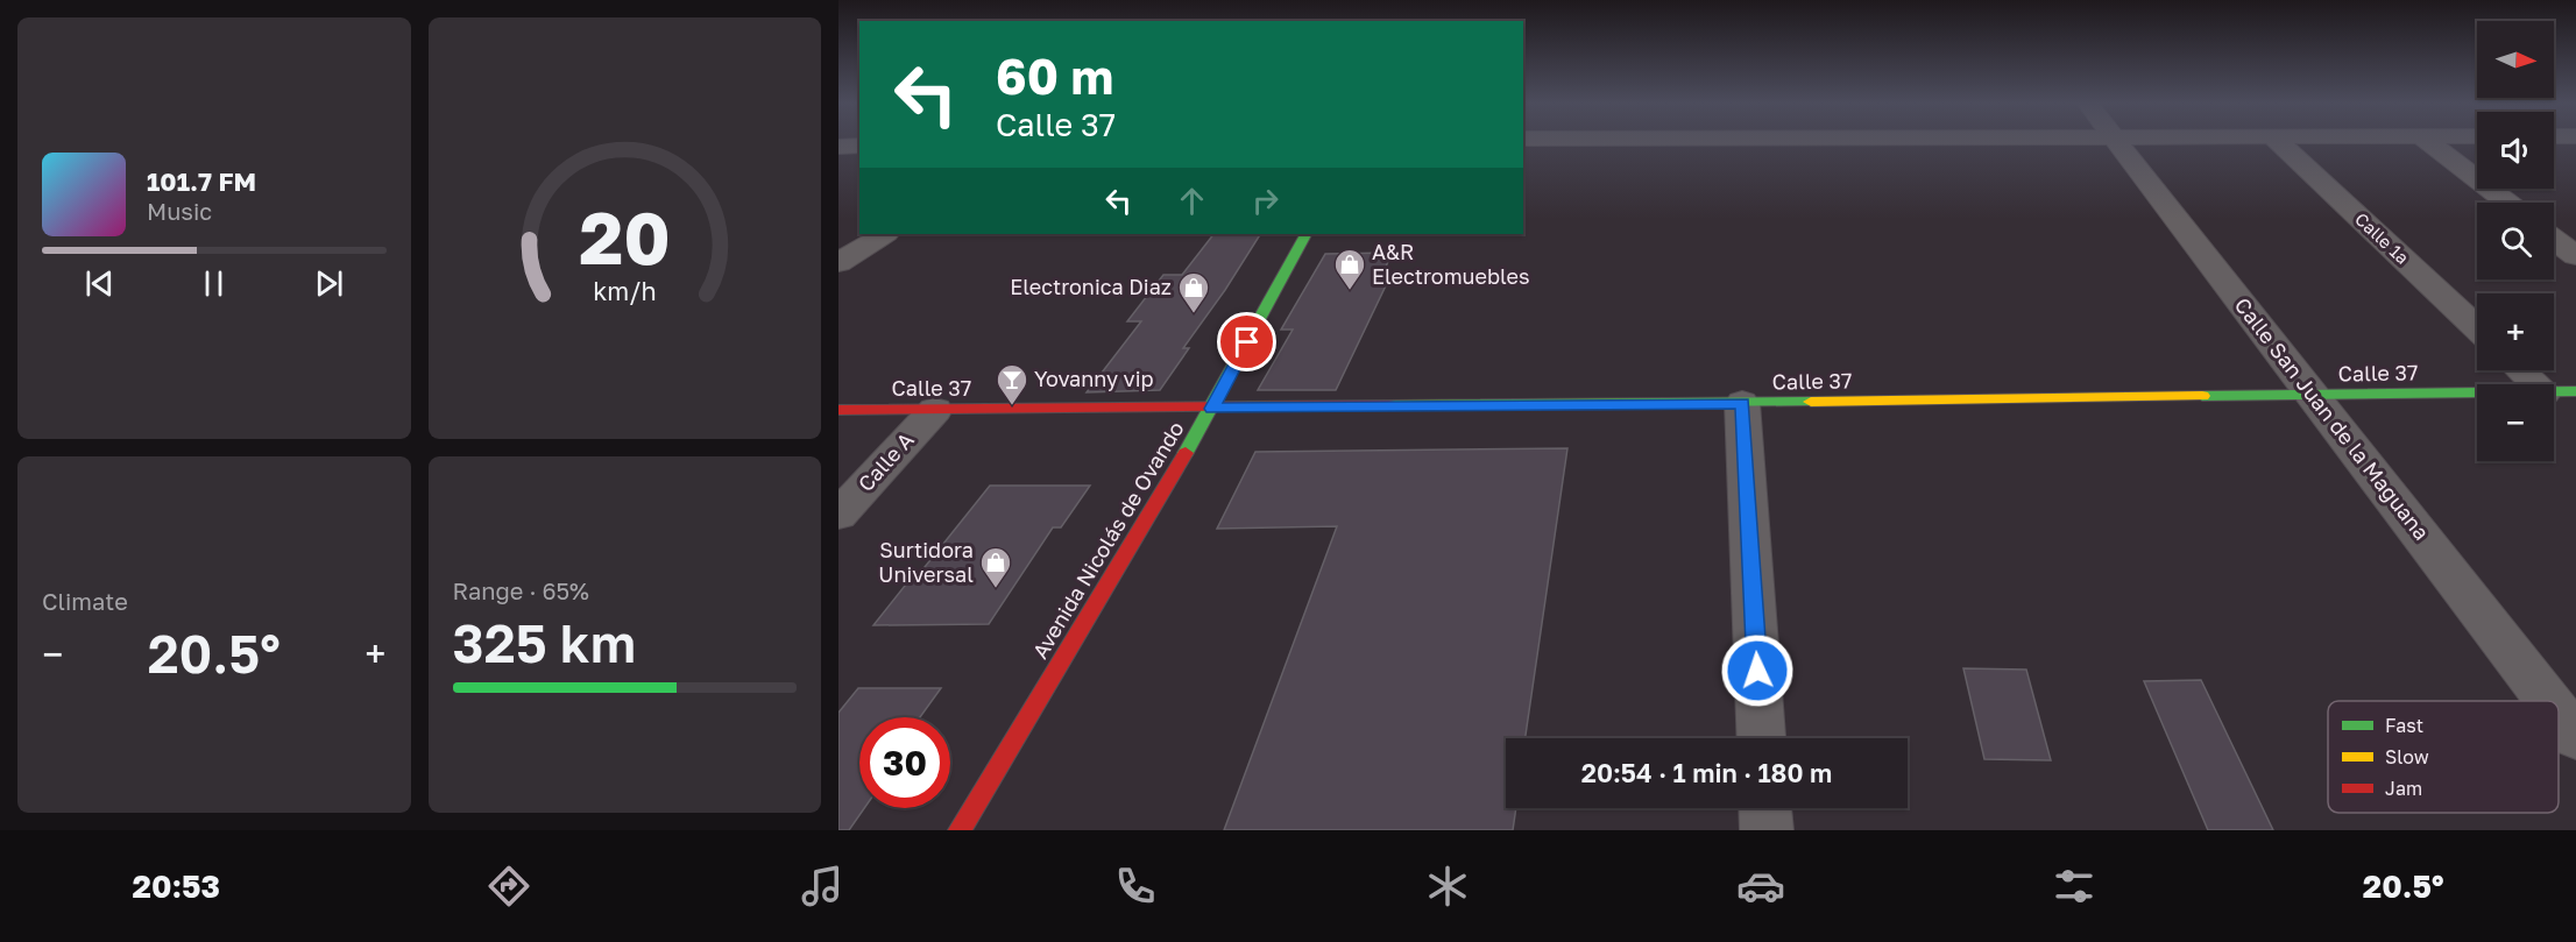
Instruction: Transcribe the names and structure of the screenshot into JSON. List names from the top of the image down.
{
  "streets": {
    "street": [
      "Calle 1ª",
      "Calle 37",
      "Calle San Juan de la Maguana",
      "Calle A",
      "Avenida Nicolás de Ovando"
    ]
  },
  "crossings": [
    ["Calle 37", "Calle San Juan de la Maguana"],
    ["Calle 37", "Calle A"],
    ["Calle 37", "Avenida Nicolás de Ovando"]
  ],
  "places": {
    "shop": ["A&R Electromuebles", "Electronica Diaz", "Surtidora Universal"],
    "bar": ["Yovanny vip"]
  },
  "legend": ["Fast", "Slow", "Jam"],
  "north": "right",
  "page": {
    "map_buttons": ["+", "−"],
    "turn": ["60 m", "Calle 37"],
    "song": ["101.7 FM", "Music"],
    "tile": [
      "Climate",
      ["Range · 65%", "325 km"]
    ],
    "heat": ["−", "20.5°", "+"],
    "limit": "30",
    "trip": "20:54 · 1 min · 180 m",
    "tabs": ["20:53", "20.5°"],
    "gauge": ["20", "km/h"]
  }
}
